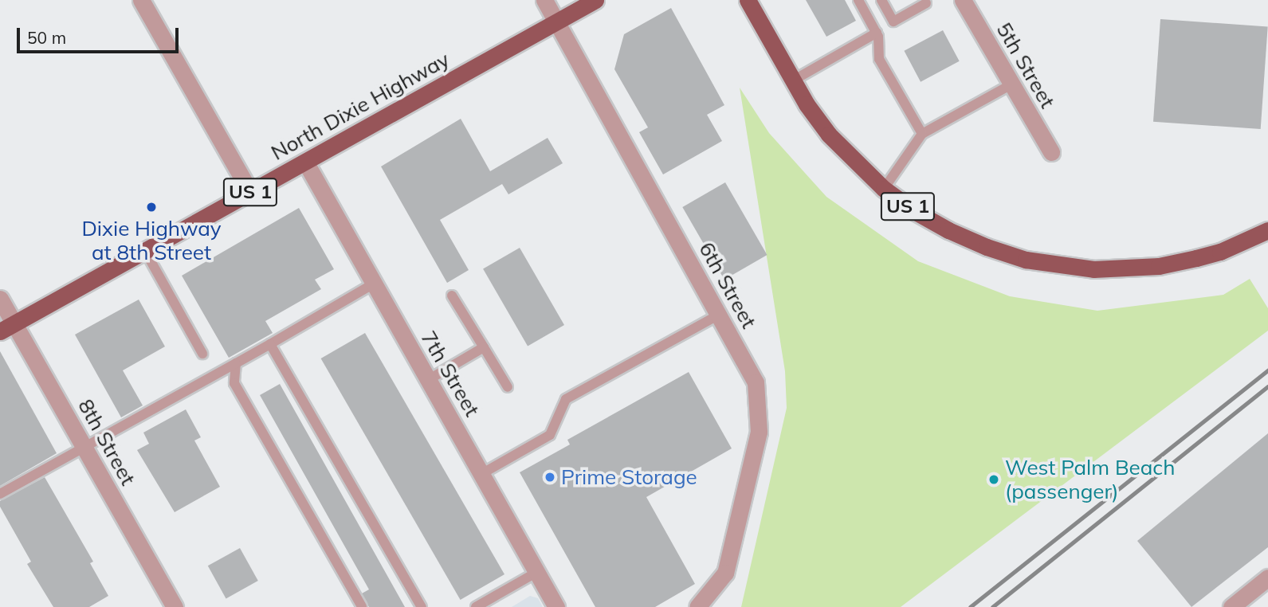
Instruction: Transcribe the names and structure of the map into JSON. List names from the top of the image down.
{
  "streets": {
    "main road": ["North Dixie Highway", "US 1"],
    "street": [
      "5th Street",
      "6th Street",
      "7th Street",
      "8th Street"
    ]
  },
  "crossings": [
    ["North Dixie Highway", "6th Street"],
    ["North Dixie Highway", "7th Street"],
    ["North Dixie Highway", "8th Street"]
  ],
  "places": ["Dixie Highway at 8th Street", "Prime Storage", "West Palm Beach (passenger)"],
  "scale_bar": "50 m"
}
